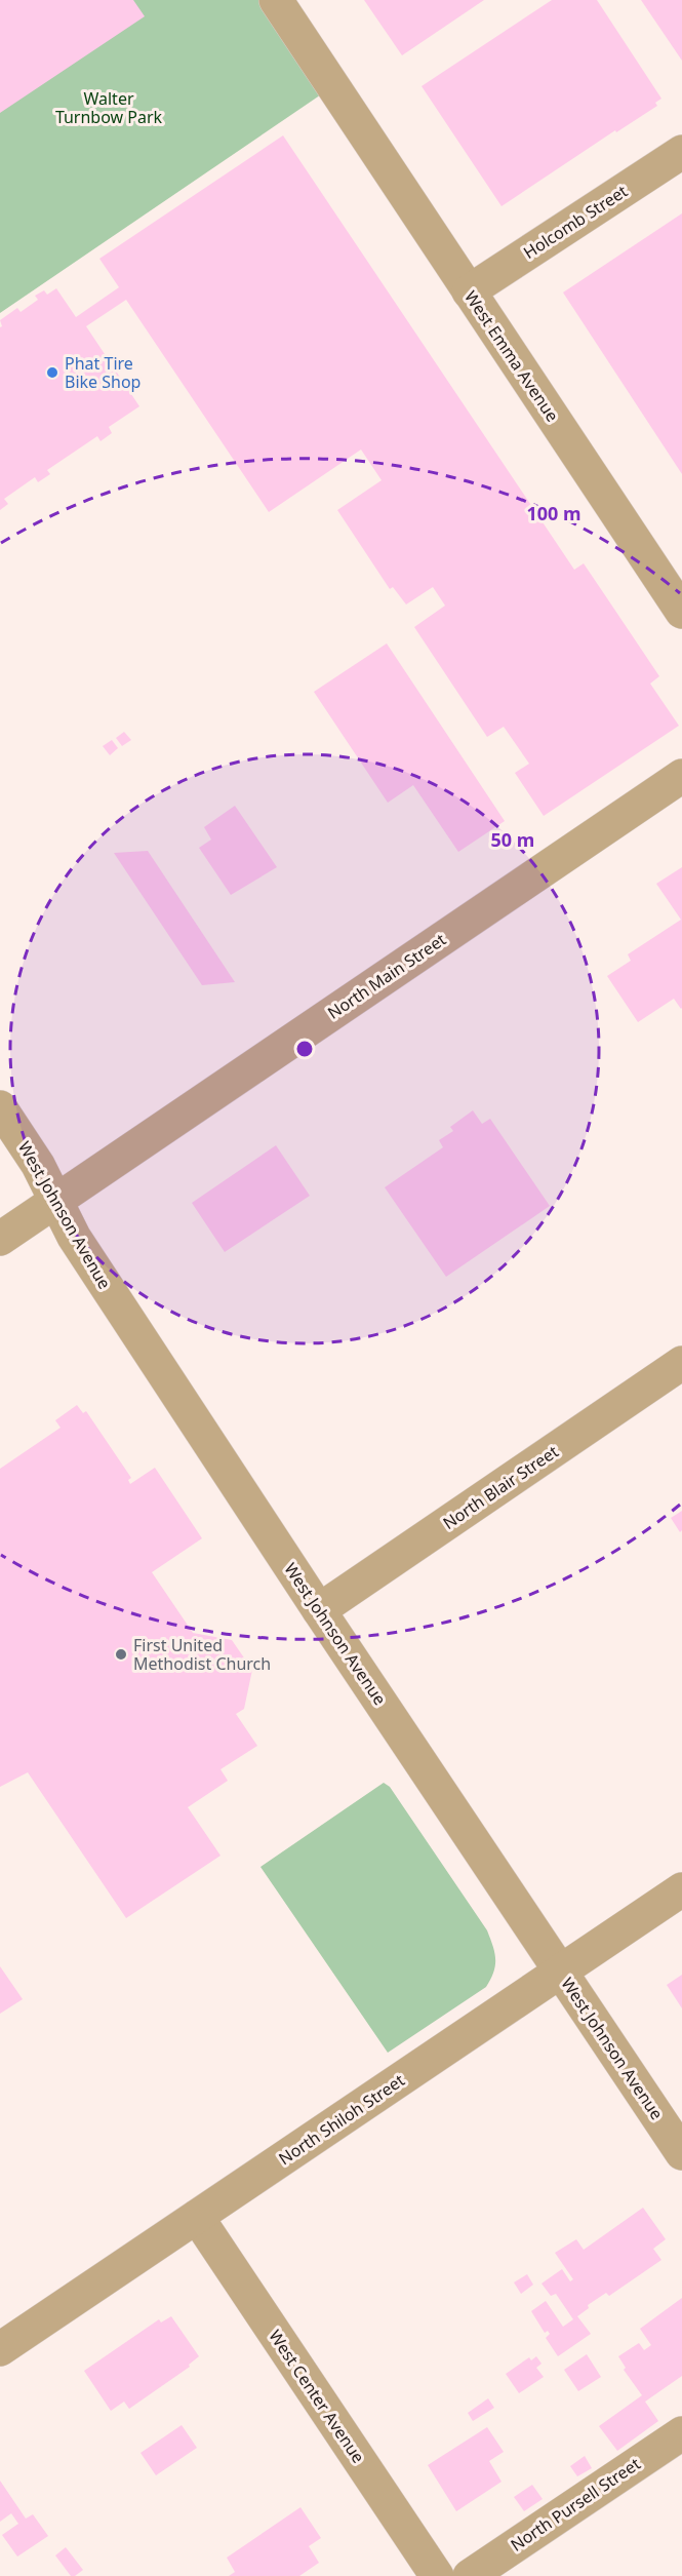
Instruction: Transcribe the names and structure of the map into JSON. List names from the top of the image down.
{
  "streets": {
    "street": [
      "Holcomb Street",
      "West Emma Avenue",
      "North Main Street",
      "West Johnson Avenue",
      "North Blair Street",
      "North Shiloh Street",
      "West Center Avenue",
      "North Pursell Street"
    ]
  },
  "crossings": [
    ["Holcomb Street", "West Emma Avenue"],
    ["North Main Street", "West Johnson Avenue"],
    ["West Johnson Avenue", "North Blair Street"],
    ["West Johnson Avenue", "North Shiloh Street"],
    ["North Shiloh Street", "West Center Avenue"]
  ],
  "parks": ["Walter Turnbow Park"],
  "places": ["Phat Tire Bike Shop", "First United Methodist Church"],
  "rings": ["100 m", "50 m"]
}
